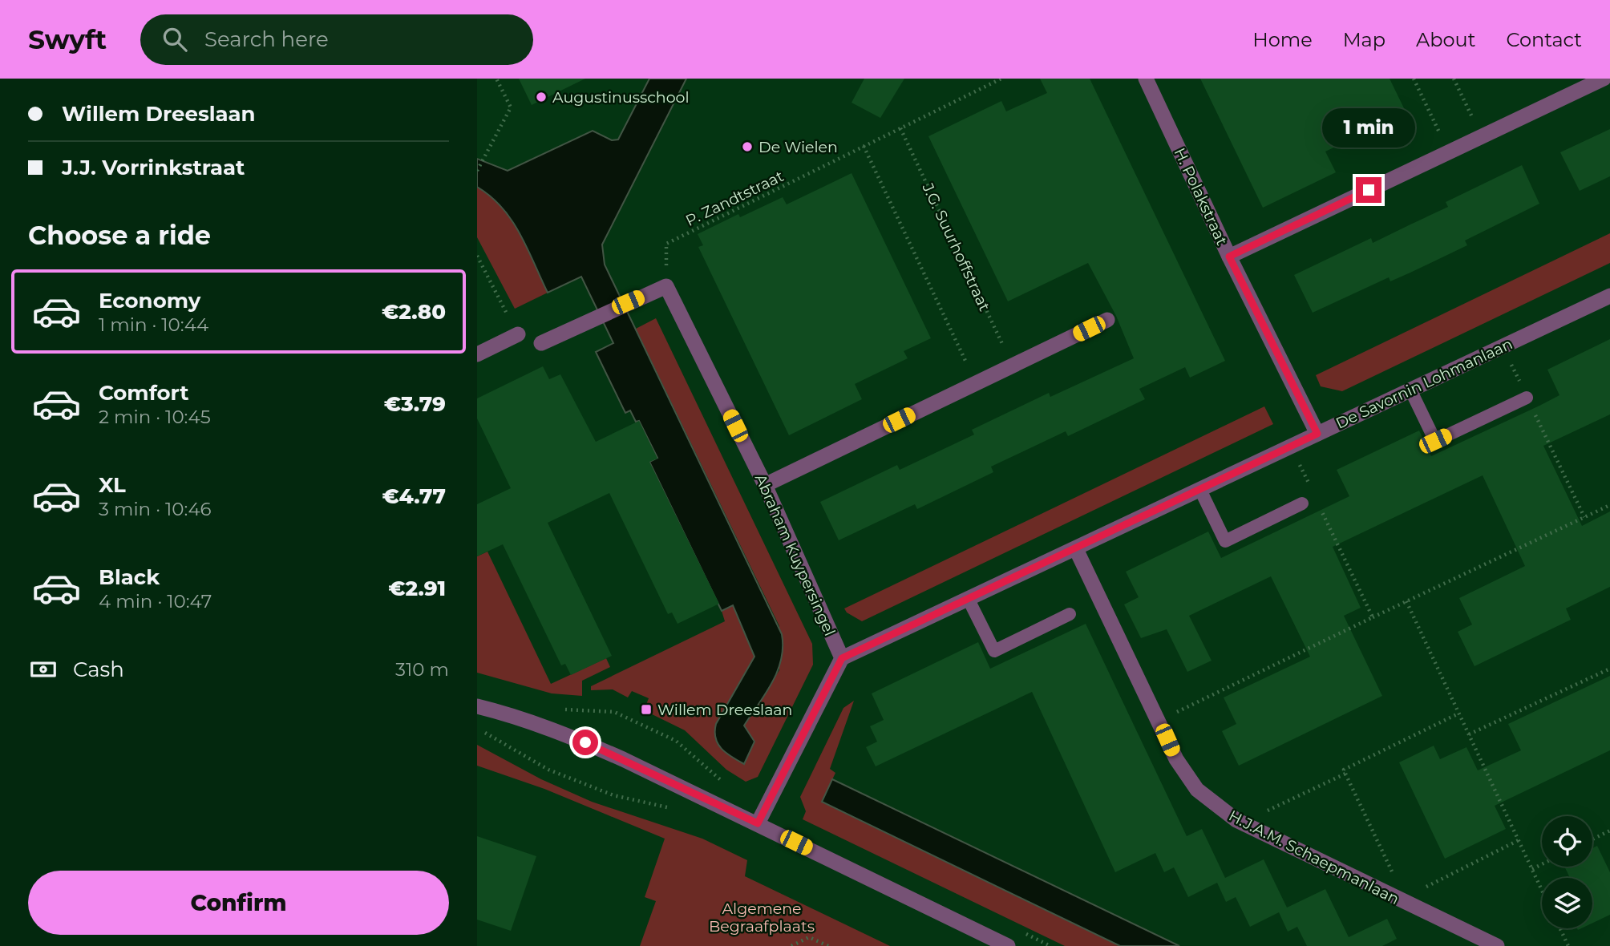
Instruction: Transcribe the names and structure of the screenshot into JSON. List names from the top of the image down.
{
  "streets": {
    "street": [
      "H. Polakstraat",
      "De Savornin Lohmanlaan",
      "Abraham Kuypersingel",
      "H.J.A.M. Schaepmanlaan"
    ],
    "path": ["P. Zandtstraat", "J.G. Suurhoffstraat"]
  },
  "crossings": [
    ["H. Polakstraat", "De Savornin Lohmanlaan"],
    ["P. Zandtstraat", "J.G. Suurhoffstraat"],
    ["P. Zandtstraat", "Abraham Kuypersingel"],
    ["De Savornin Lohmanlaan", "Abraham Kuypersingel"],
    ["De Savornin Lohmanlaan", "H.J.A.M. Schaepmanlaan"]
  ],
  "parks": ["Algemene Begraafplaats"],
  "places": {
    "other": ["Augustinusschool", "De Wielen"],
    "transit": ["Willem Dreeslaan"]
  },
  "page": {
    "header": "Swyft",
    "search": "Search here",
    "nav": [
      "Home",
      "Map",
      "About",
      "Contact"
    ],
    "banner": ["Willem Dreeslaan", "J.J. Vorrinkstraat"],
    "bubble": "1 min",
    "heading": "Choose a ride",
    "list": [
      {
        "name": "Economy",
        "note": "1 min · 10:44",
        "value": "€2.80"
      },
      {
        "name": "Comfort",
        "note": "2 min · 10:45",
        "value": "€3.79"
      },
      {
        "name": "XL",
        "note": "3 min · 10:46",
        "value": "€4.77"
      },
      {
        "name": "Black",
        "note": "4 min · 10:47",
        "value": "€2.91"
      }
    ],
    "pay": ["Cash", "310 m"],
    "buttons": "Confirm"
  }
}
